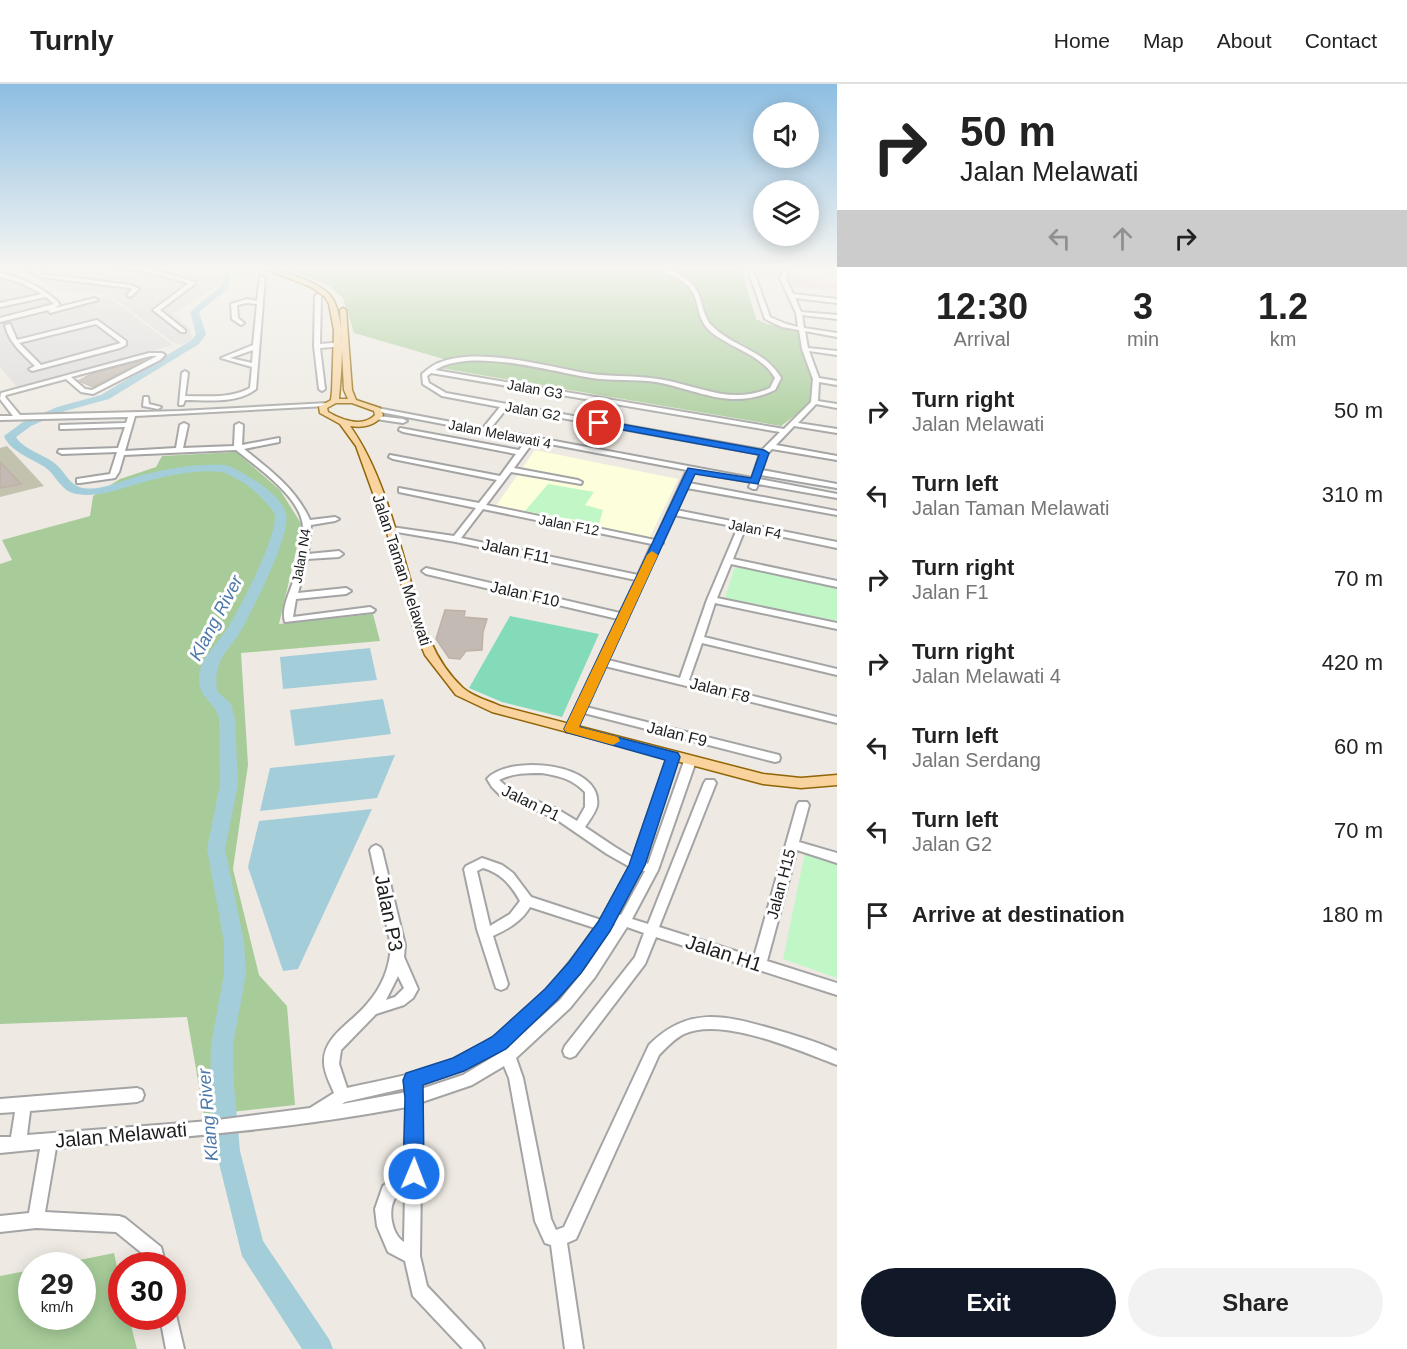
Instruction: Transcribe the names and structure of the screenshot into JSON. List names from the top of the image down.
{
  "streets": {
    "main road": ["Jalan Taman Melawati"],
    "street": [
      "Jalan G3",
      "Jalan G2",
      "Jalan Melawati 4",
      "Jalan F12",
      "Jalan F4",
      "Jalan F11",
      "Jalan N4",
      "Jalan F10",
      "Jalan F8",
      "Jalan F9",
      "Jalan P1",
      "Jalan H15",
      "Jalan P3",
      "Jalan H1",
      "Jalan Melawati"
    ]
  },
  "crossings": [
    ["Jalan G3", "Jalan G2"],
    ["Jalan F11", "Jalan Taman Melawati"],
    ["Jalan Taman Melawati", "Jalan Melawati"],
    ["Jalan P1", "Jalan Melawati"],
    ["Jalan H15", "Jalan H1"],
    ["Jalan P3", "Jalan Melawati"],
    ["Jalan H1", "Jalan Melawati"]
  ],
  "water": ["Klang River"],
  "page": {
    "header": "Turnly",
    "nav": [
      "Home",
      "Map",
      "About",
      "Contact"
    ],
    "turn": ["50 m", "Jalan Melawati"],
    "eta": [
      "12:30",
      "Arrival",
      "3",
      "min",
      "1.2",
      "km"
    ],
    "list": [
      {
        "name": "Turn right",
        "note": "Jalan Melawati",
        "value": "50 m"
      },
      {
        "name": "Turn left",
        "note": "Jalan Taman Melawati",
        "value": "310 m"
      },
      {
        "name": "Turn right",
        "note": "Jalan F1",
        "value": "70 m"
      },
      {
        "name": "Turn right",
        "note": "Jalan Melawati 4",
        "value": "420 m"
      },
      {
        "name": "Turn left",
        "note": "Jalan Serdang",
        "value": "60 m"
      },
      {
        "name": "Turn left",
        "note": "Jalan G2",
        "value": "70 m"
      },
      {
        "name": "Arrive at destination",
        "value": "180 m"
      }
    ],
    "speed": "29 km/h",
    "limit": "30",
    "buttons": ["Exit", "Share"]
  }
}
